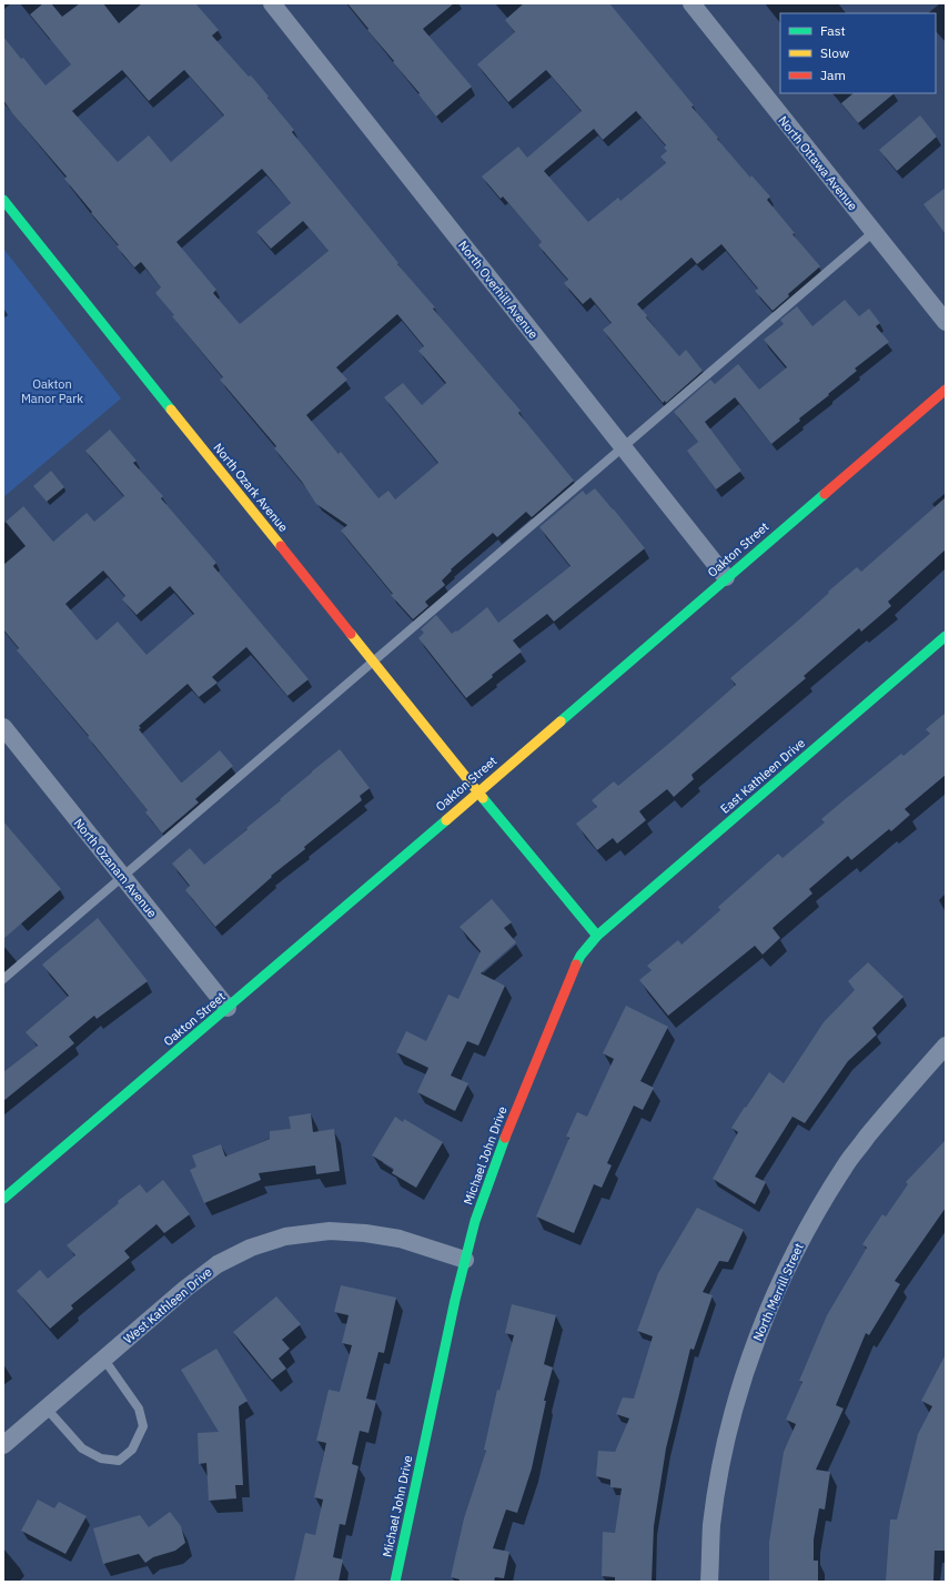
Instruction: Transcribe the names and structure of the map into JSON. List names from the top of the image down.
{
  "streets": {
    "street": [
      "North Ottawa Avenue",
      "North Overhill Avenue",
      "North Ozark Avenue",
      "Oakton Street",
      "East Kathleen Drive",
      "North Ozanam Avenue",
      "Michael John Drive",
      "North Merrill Street",
      "West Kathleen Drive"
    ]
  },
  "crossings": [
    ["North Overhill Avenue", "Oakton Street"],
    ["North Ozark Avenue", "Oakton Street"],
    ["Oakton Street", "North Ozanam Avenue"],
    ["East Kathleen Drive", "Michael John Drive"],
    ["Michael John Drive", "West Kathleen Drive"]
  ],
  "parks": ["Oakton Manor Park"],
  "legend": ["Fast", "Slow", "Jam"]
}
